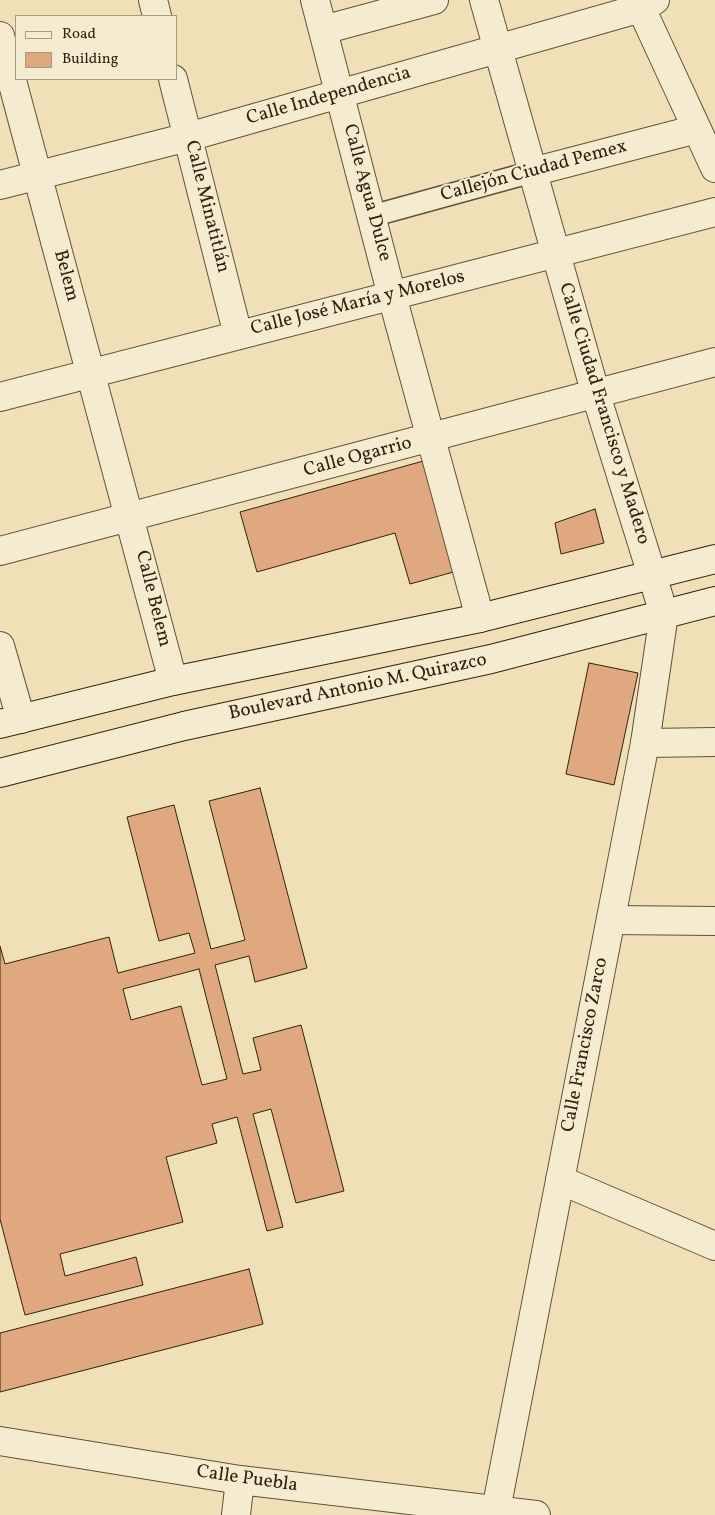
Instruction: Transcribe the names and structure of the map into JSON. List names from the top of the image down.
{
  "streets": {
    "street": [
      "Calle Independencia",
      "Callejón Ciudad Pemex",
      "Calle Agua Dulce",
      "Calle Minatitlán",
      "Belem",
      "Calle José María y Morelos",
      "Calle Ciudad Francisco y Madero",
      "Calle Ogarrio",
      "Calle Belem",
      "Boulevard Antonio M. Quirazco",
      "Calle Francisco Zarco",
      "Calle Puebla"
    ]
  },
  "crossings": [
    ["Calle Independencia", "Calle Agua Dulce"],
    ["Calle Independencia", "Calle Minatitlán"],
    ["Calle Independencia", "Belem"],
    ["Calle Independencia", "Calle Ciudad Francisco y Madero"],
    ["Callejón Ciudad Pemex", "Calle Agua Dulce"],
    ["Callejón Ciudad Pemex", "Calle Ciudad Francisco y Madero"],
    ["Calle Agua Dulce", "Calle José María y Morelos"],
    ["Calle Agua Dulce", "Calle Ogarrio"],
    ["Calle Minatitlán", "Calle José María y Morelos"],
    ["Belem", "Calle José María y Morelos"],
    ["Belem", "Calle Ogarrio"],
    ["Belem", "Calle Belem"],
    ["Calle José María y Morelos", "Calle Ciudad Francisco y Madero"],
    ["Calle Ciudad Francisco y Madero", "Calle Ogarrio"],
    ["Calle Ciudad Francisco y Madero", "Calle Francisco Zarco"],
    ["Calle Ogarrio", "Calle Belem"],
    ["Boulevard Antonio M. Quirazco", "Calle Francisco Zarco"],
    ["Calle Francisco Zarco", "Calle Puebla"]
  ],
  "legend": ["Road", "Building"]
}
